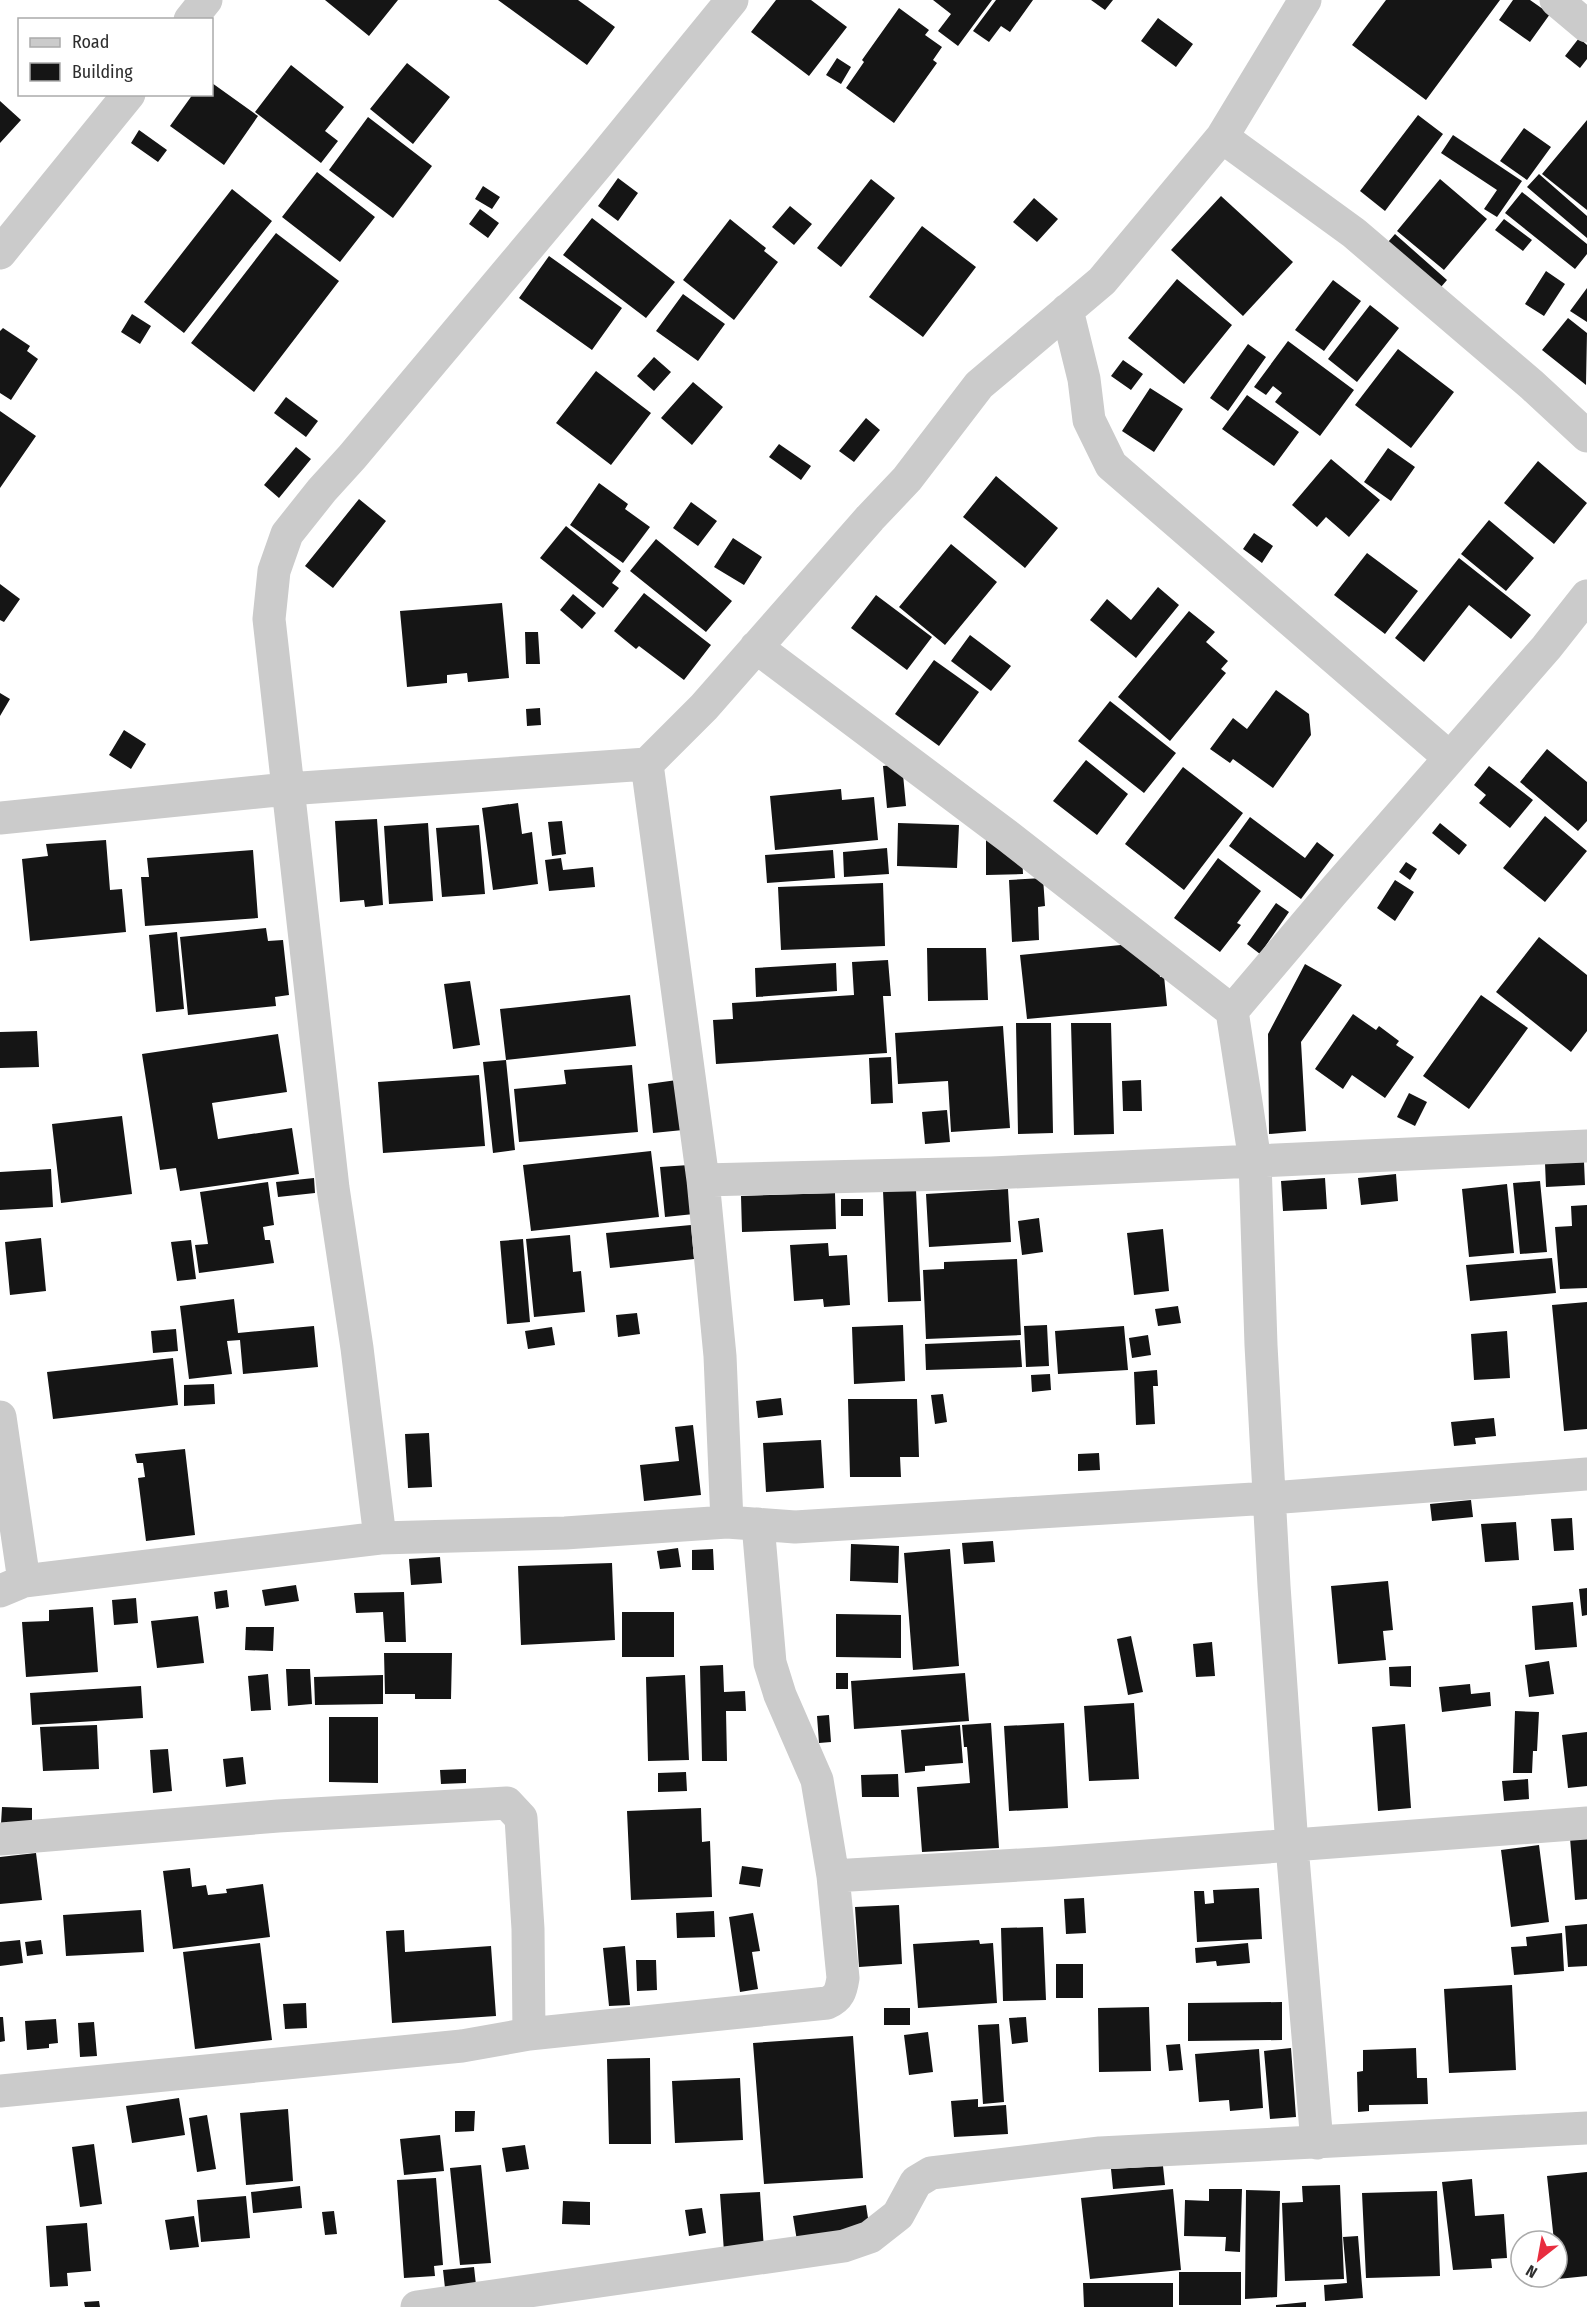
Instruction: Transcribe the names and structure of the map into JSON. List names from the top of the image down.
{
  "legend": ["Road", "Building"],
  "north": "bottom left"
}
